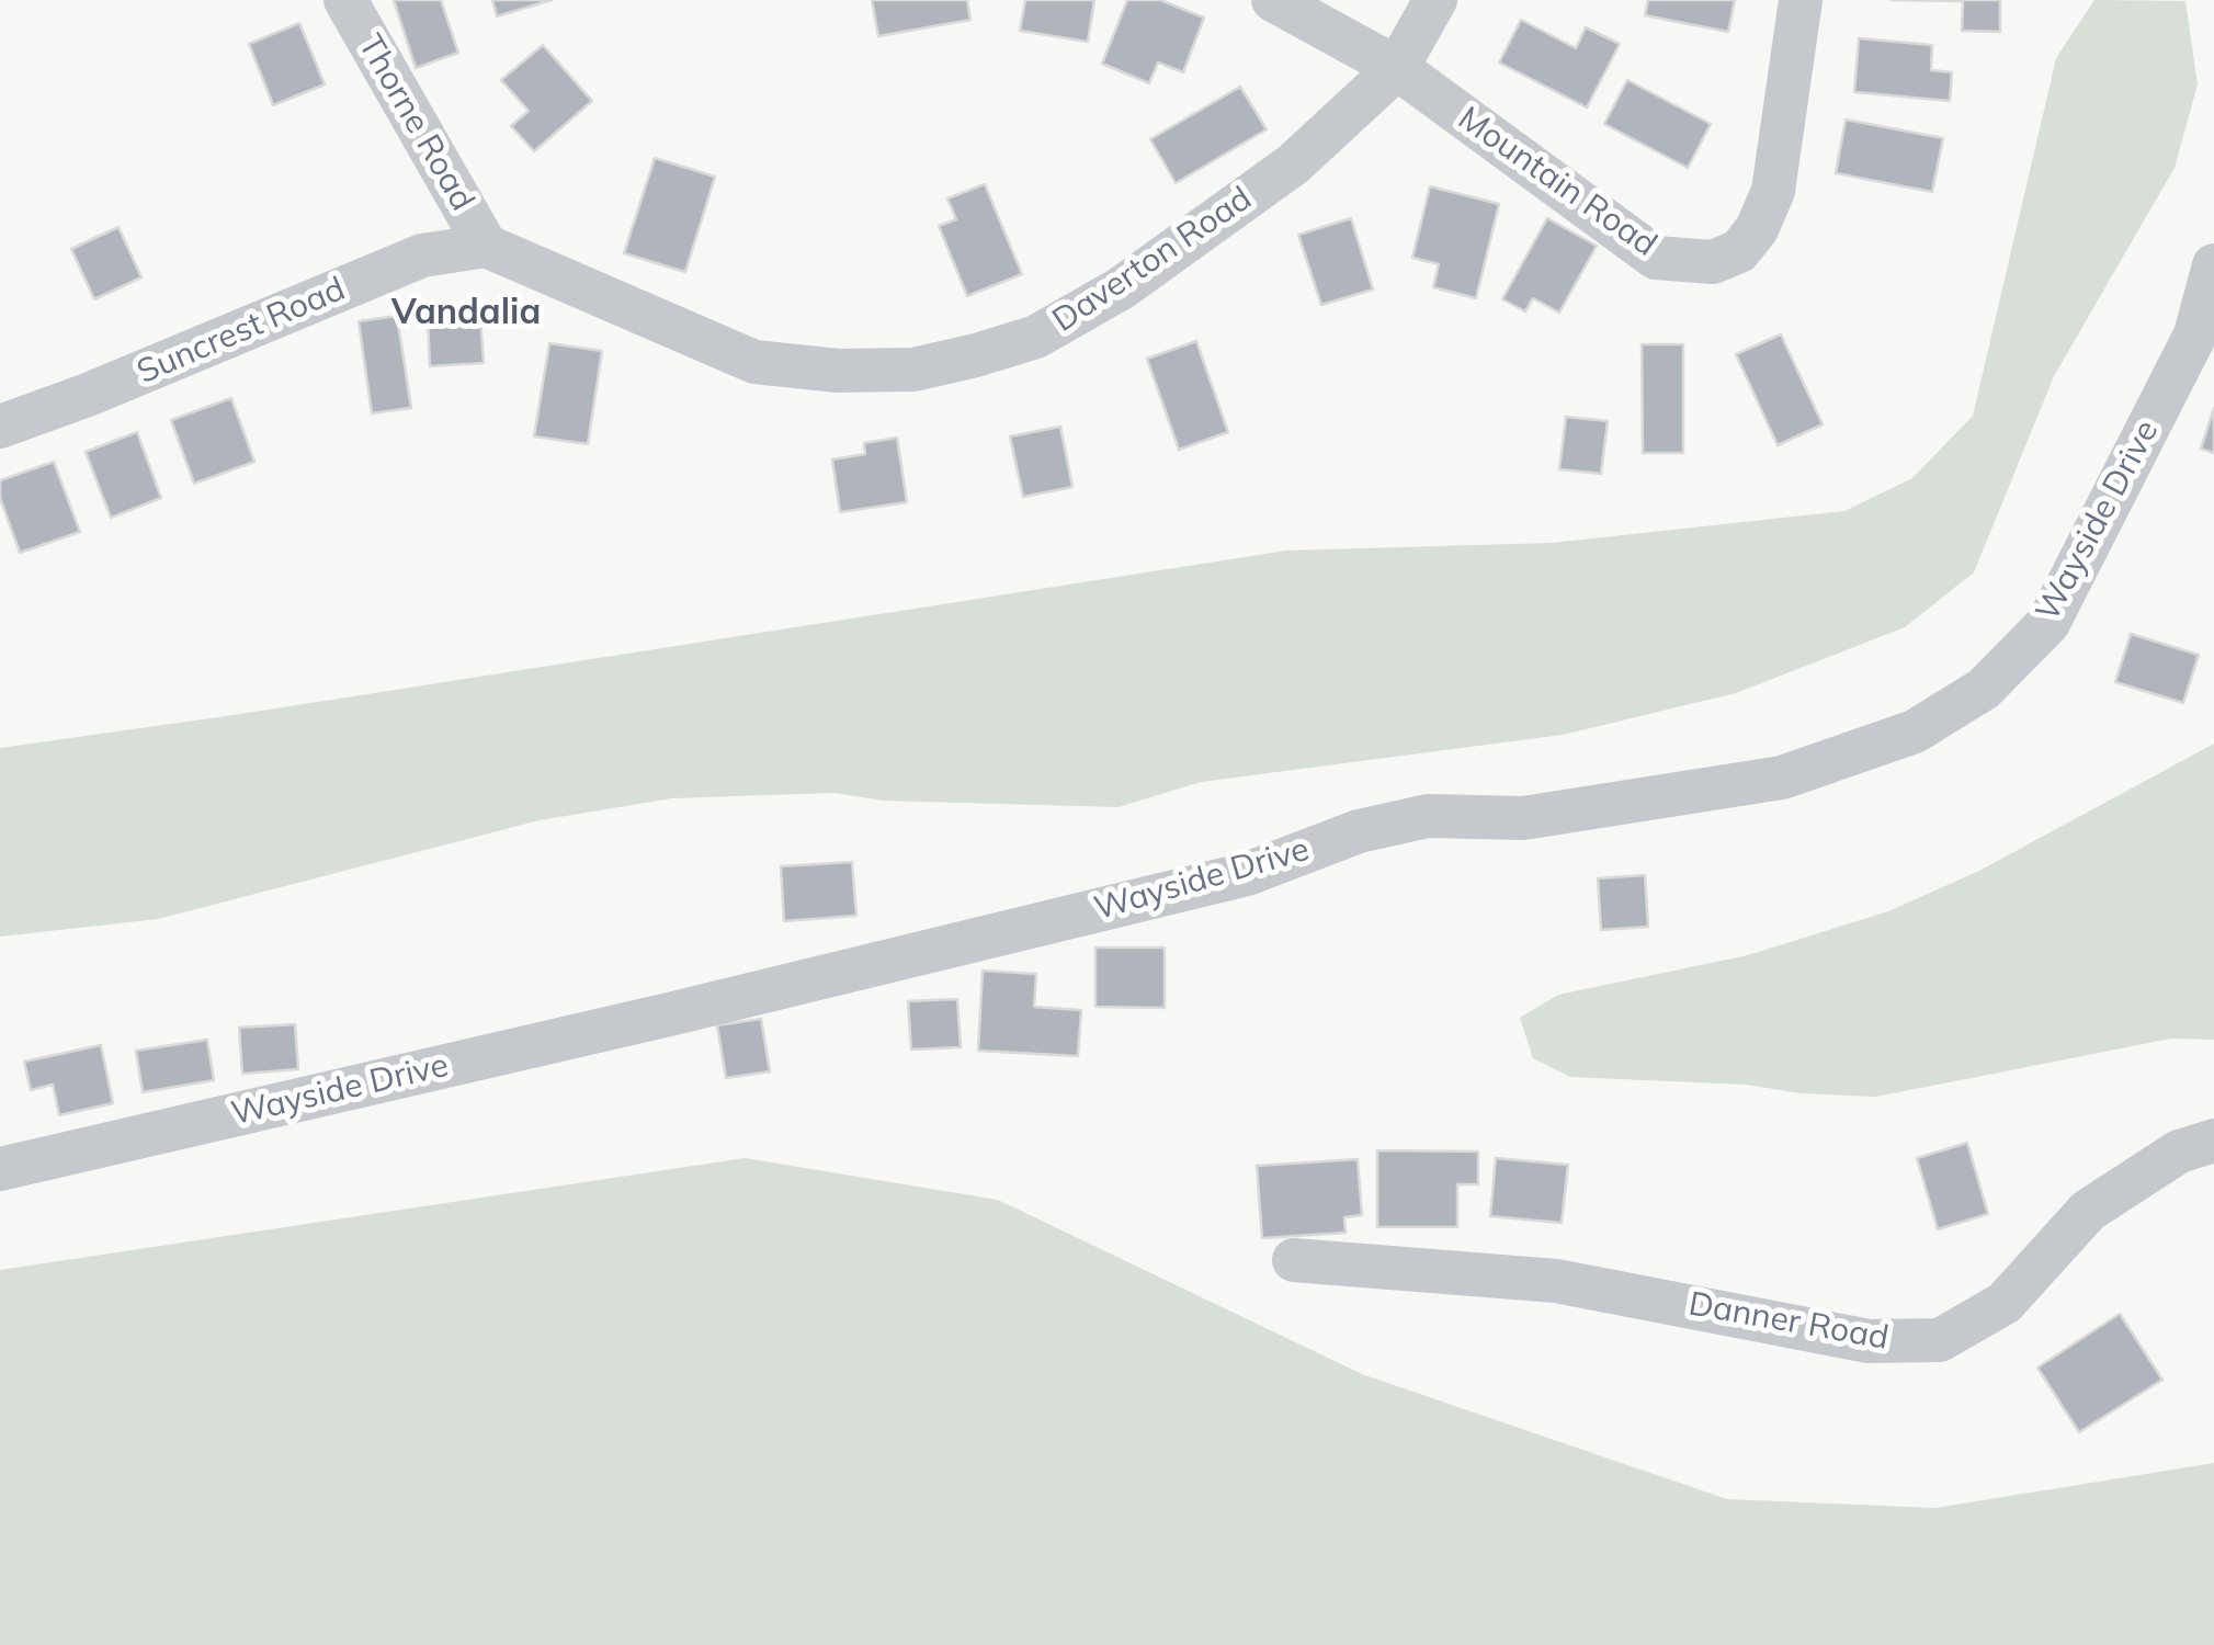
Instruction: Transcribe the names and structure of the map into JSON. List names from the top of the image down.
{
  "streets": {
    "street": [
      "Thorne Road",
      "Mountain Road",
      "Daverton Road",
      "Suncrest Road",
      "Wayside Drive",
      "Danner Road"
    ]
  },
  "crossings": [
    ["Thorne Road", "Daverton Road"],
    ["Thorne Road", "Suncrest Road"],
    ["Mountain Road", "Daverton Road"],
    ["Daverton Road", "Suncrest Road"]
  ],
  "districts": ["Vandalia"]
}
